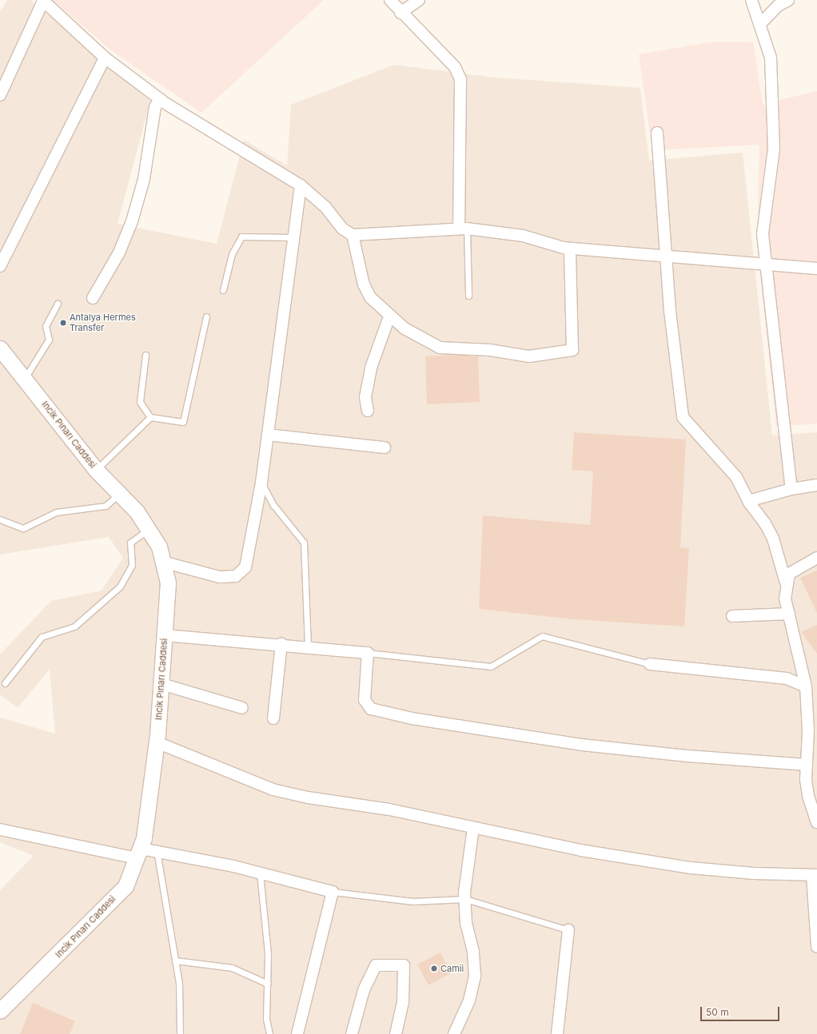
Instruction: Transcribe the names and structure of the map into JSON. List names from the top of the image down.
{
  "streets": {
    "main road": ["Incik Pınarı Caddesi"]
  },
  "places": ["Antalya Hermes Transfer", "Camii"],
  "scale_bar": "50 m"
}
